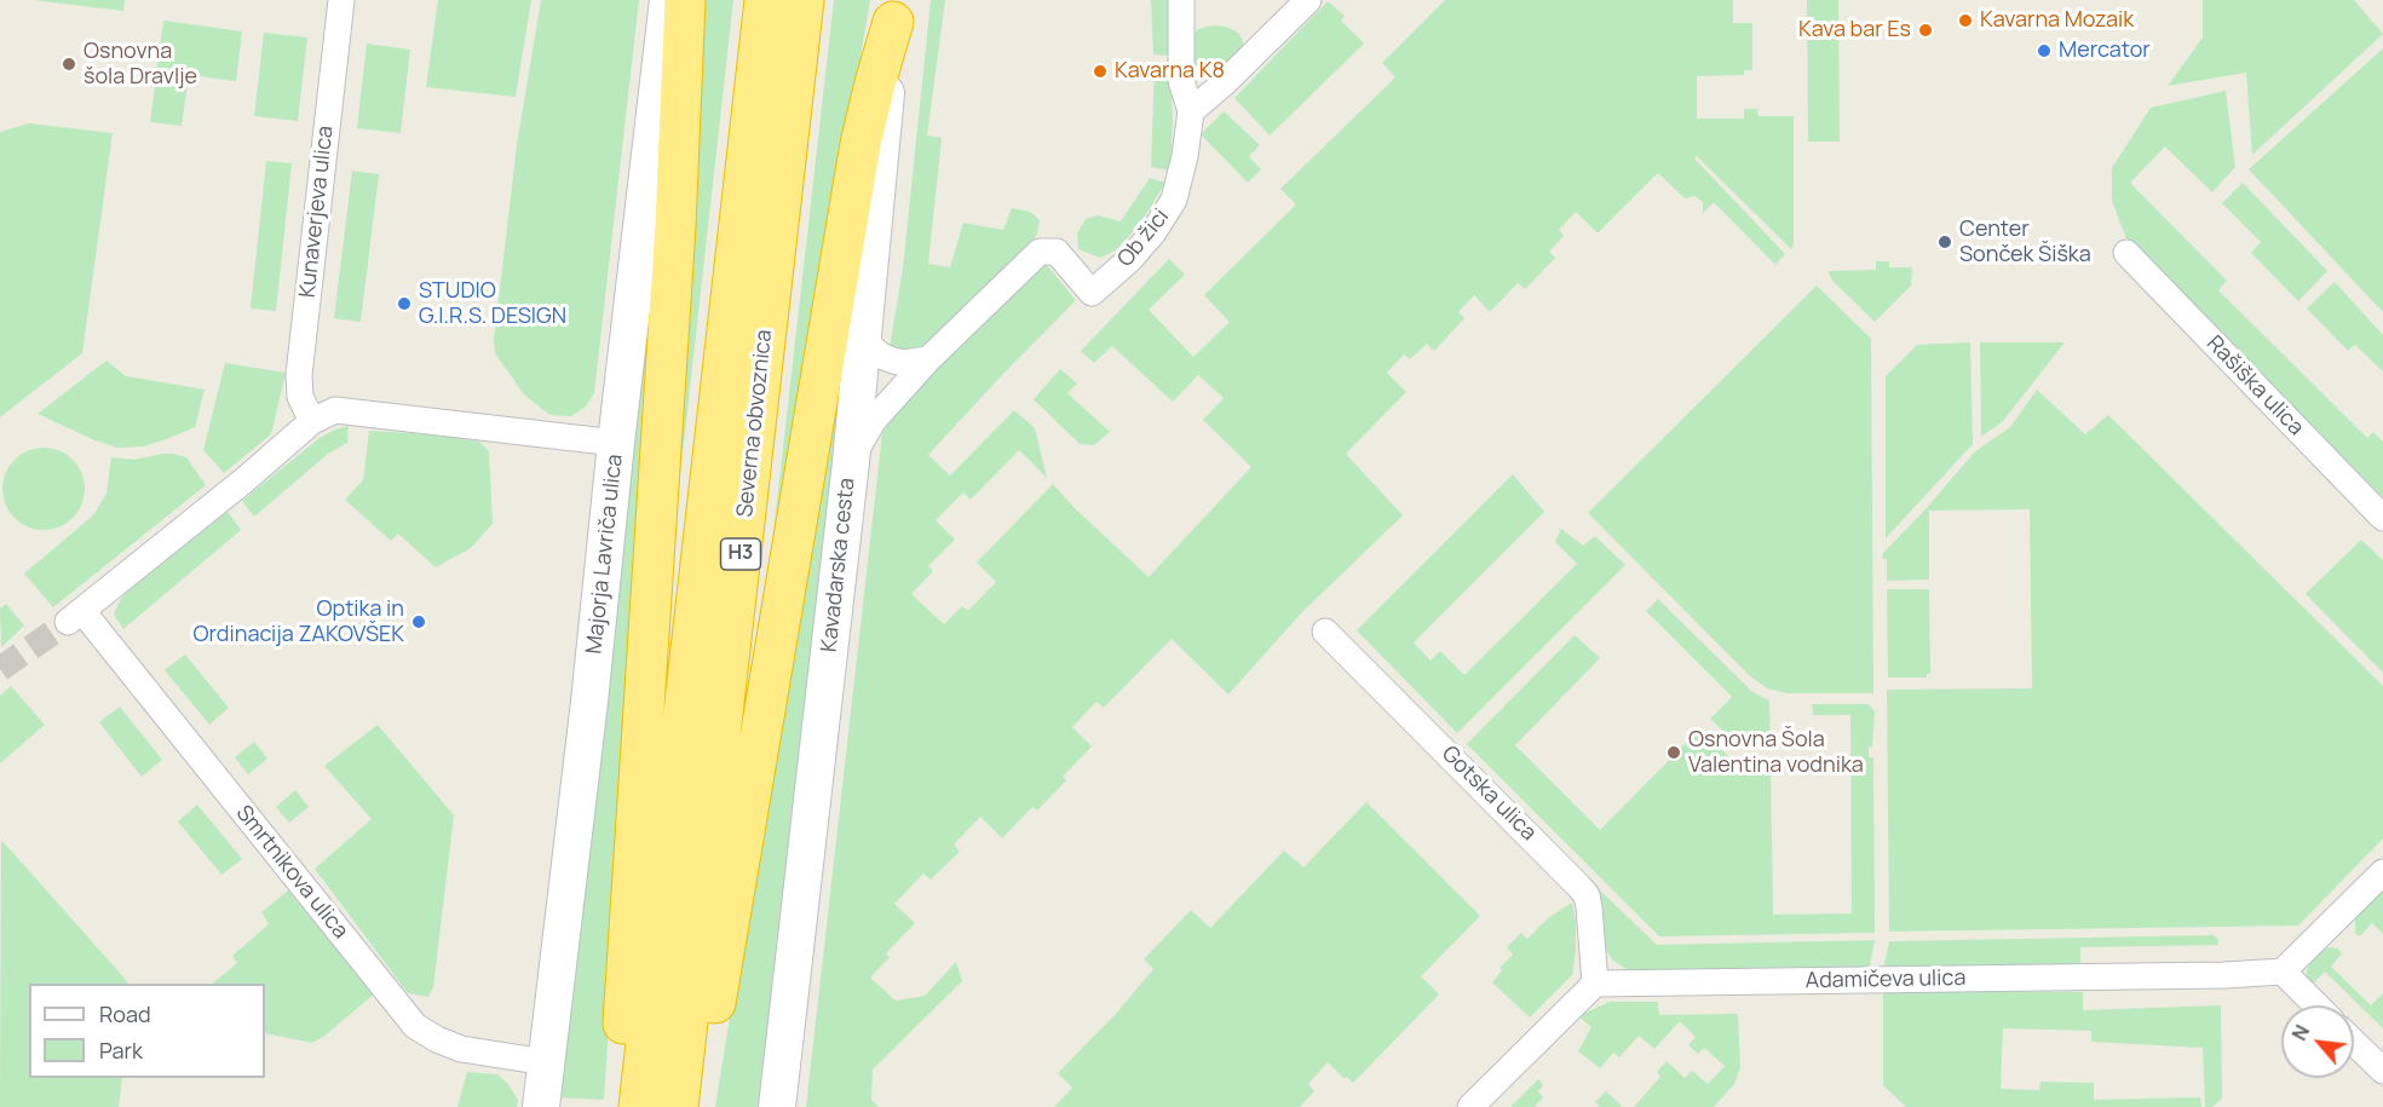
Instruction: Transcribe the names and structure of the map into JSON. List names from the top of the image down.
{
  "streets": {
    "highway": ["Severna obvoznica", "H3"],
    "street": [
      "Kunaverjeva ulica",
      "Ob žici",
      "Rašiška ulica",
      "Majorja Lavriča ulica",
      "Kavadarska cesta",
      "Gotska ulica",
      "Smrtnikova ulica",
      "Adamičeva ulica"
    ]
  },
  "crossings": [
    ["Kunaverjeva ulica", "Smrtnikova ulica"],
    ["Ob žici", "Kavadarska cesta"],
    ["Majorja Lavriča ulica", "Smrtnikova ulica"],
    ["Gotska ulica", "Adamičeva ulica"]
  ],
  "places": [
    "Kavarna Mozaik",
    "Kava bar Es",
    "Mercator",
    "Osnovna šola Dravlje",
    "Kavarna K8",
    "Center Sonček Šiška",
    "STUDIO G.I.R.S. DESIGN",
    "Optika in Ordinacija ZAKOVŠEK",
    "Osnovna Šola Valentina vodnika"
  ],
  "legend": ["Road", "Park"],
  "north": "top left"
}
